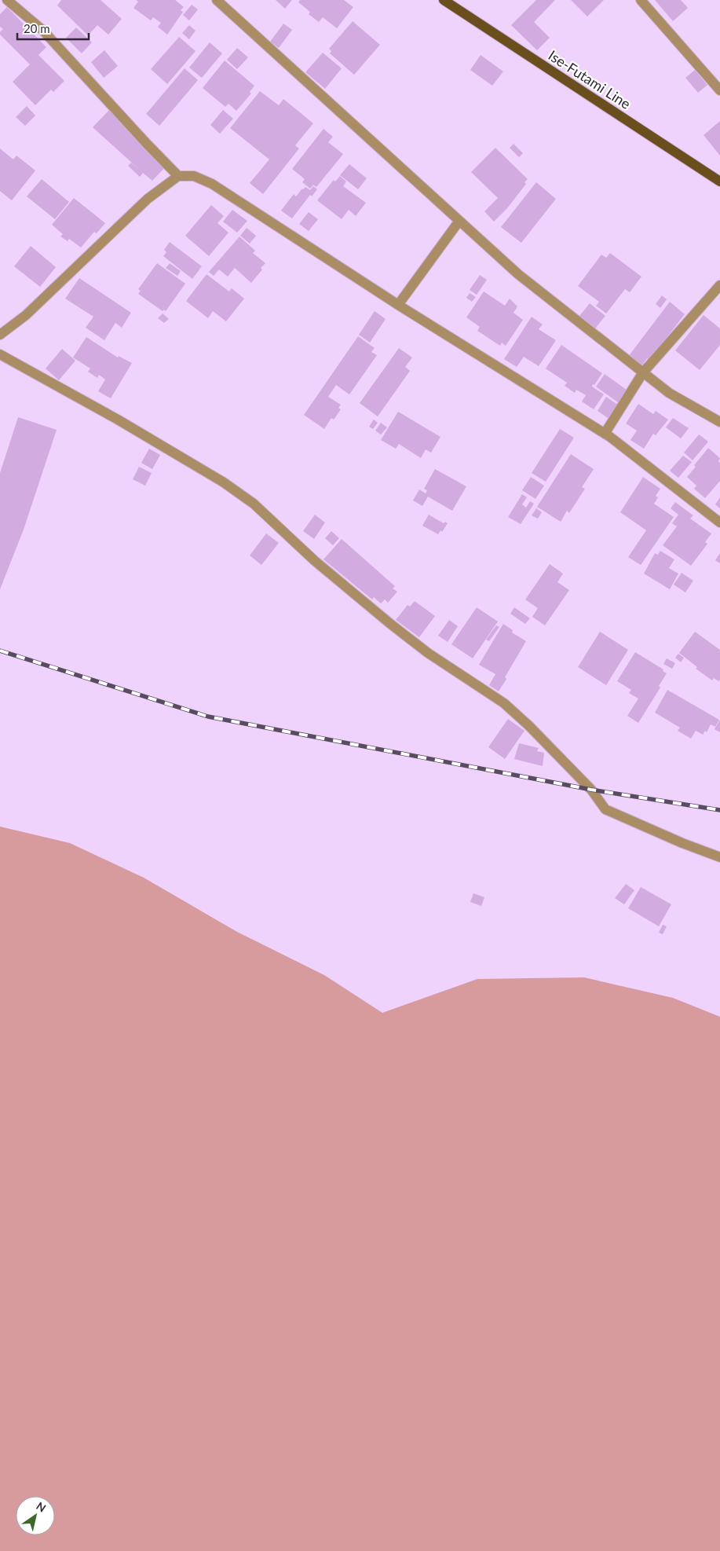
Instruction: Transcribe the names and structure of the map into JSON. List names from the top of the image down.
{
  "streets": {
    "main road": ["Ise-Futami Line"]
  },
  "scale_bar": "20 m",
  "north": "top right"
}
